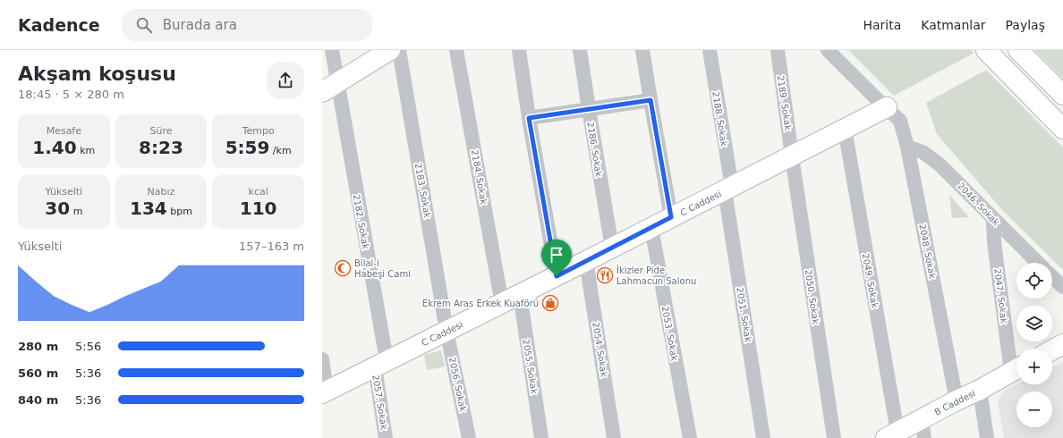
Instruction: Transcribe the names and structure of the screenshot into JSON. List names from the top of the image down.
{
  "streets": {
    "street": [
      "2189. Sokak",
      "2188. Sokak",
      "2186. Sokak",
      "2184. Sokak",
      "2183. Sokak",
      "C Caddesi",
      "2046. Sokak",
      "2182. Sokak",
      "2048. Sokak",
      "2049. Sokak",
      "2047. Sokak",
      "2050. Sokak",
      "2051. Sokak",
      "2053. Sokak",
      "2054. Sokak",
      "2055. Sokak",
      "2056. Sokak",
      "2057. Sokak",
      "B Caddesi"
    ]
  },
  "crossings": [
    ["2189. Sokak", "C Caddesi"],
    ["2189. Sokak", "2050. Sokak"],
    ["2188. Sokak", "C Caddesi"],
    ["2188. Sokak", "2051. Sokak"],
    ["2186. Sokak", "C Caddesi"],
    ["2184. Sokak", "C Caddesi"],
    ["2183. Sokak", "C Caddesi"],
    ["2183. Sokak", "2056. Sokak"],
    ["C Caddesi", "2182. Sokak"],
    ["C Caddesi", "2048. Sokak"],
    ["C Caddesi", "2049. Sokak"],
    ["C Caddesi", "2050. Sokak"],
    ["C Caddesi", "2051. Sokak"],
    ["C Caddesi", "2053. Sokak"],
    ["C Caddesi", "2054. Sokak"],
    ["C Caddesi", "2055. Sokak"],
    ["C Caddesi", "2056. Sokak"],
    ["C Caddesi", "2057. Sokak"],
    ["2046. Sokak", "2048. Sokak"],
    ["2046. Sokak", "2047. Sokak"],
    ["2182. Sokak", "2057. Sokak"],
    ["2048. Sokak", "B Caddesi"],
    ["2049. Sokak", "B Caddesi"]
  ],
  "places": {
    "mosque": ["Bilal-i Habeşi Cami"],
    "restaurant": ["İkizler Pide Lahmacun Salonu"],
    "shop": ["Ekrem Aras Erkek Kuaförü"]
  },
  "page": {
    "header": "Kadence",
    "search": "Burada ara",
    "nav": ["Harita", "Katmanlar", "Paylaş"],
    "heading": ["Akşam koşusu", "18:45 · 5 × 280 m"],
    "stats": [
      ["Mesafe", "1.40 km"],
      ["Süre", "8:23"],
      ["Tempo", "5:59 /km"],
      ["Yükselti", "30 m"],
      ["Nabız", "134 bpm"],
      ["kcal", "110"]
    ],
    "chart": ["Yükselti", "157–163 m"],
    "map_buttons": ["+", "−"],
    "list": [
      {
        "name": "280 m",
        "note": "5:56"
      },
      {
        "name": "560 m",
        "note": "5:36"
      },
      {
        "name": "840 m",
        "note": "5:36"
      }
    ]
  }
}
